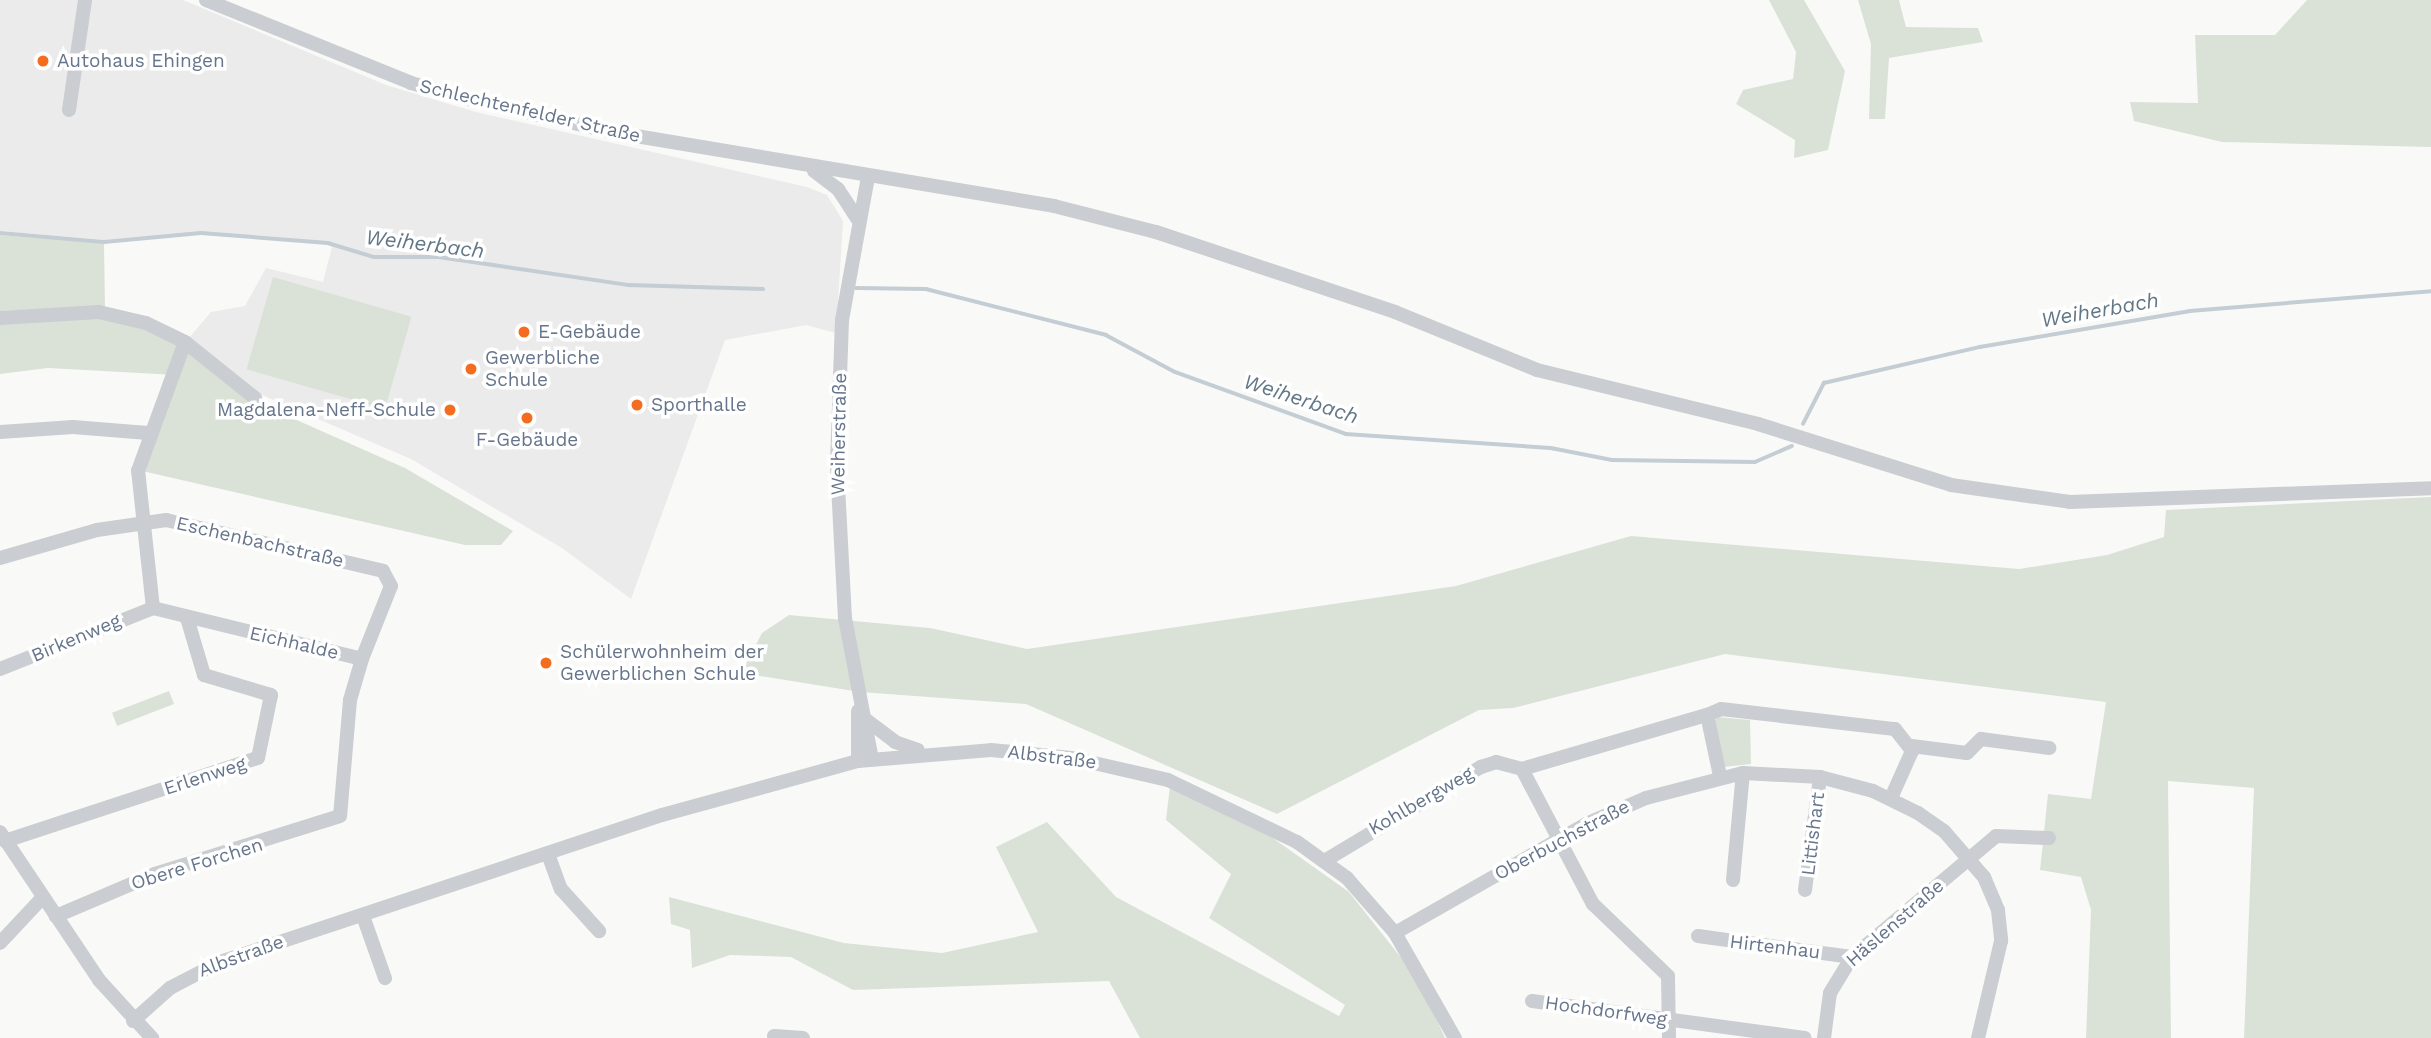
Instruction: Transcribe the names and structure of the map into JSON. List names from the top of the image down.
{
  "streets": {
    "street": [
      "Schlechtenfelder Straße",
      "Weiherstraße",
      "Eschenbachstraße",
      "Birkenweg",
      "Eichhalde",
      "Albstraße",
      "Erlenweg",
      "Kohlbergweg",
      "Littishart",
      "Oberbuchstraße",
      "Obere Forchen",
      "Häslenstraße",
      "Hirtenhau",
      "Hochdorfweg"
    ]
  },
  "crossings": [
    ["Schlechtenfelder Straße", "Weiherstraße"],
    ["Weiherstraße", "Albstraße"],
    ["Eschenbachstraße", "Eichhalde"],
    ["Birkenweg", "Eichhalde"],
    ["Eichhalde", "Erlenweg"],
    ["Eichhalde", "Obere Forchen"],
    ["Albstraße", "Kohlbergweg"],
    ["Albstraße", "Oberbuchstraße"],
    ["Littishart", "Oberbuchstraße"],
    ["Oberbuchstraße", "Häslenstraße"],
    ["Häslenstraße", "Hirtenhau"]
  ],
  "water": ["Weiherbach"],
  "places": [
    "Autohaus Ehingen",
    "E-Gebäude",
    "Gewerbliche Schule",
    "Sporthalle",
    "Magdalena-Neff-Schule",
    "F-Gebäude",
    "Schülerwohnheim der Gewerblichen Schule"
  ]
}
